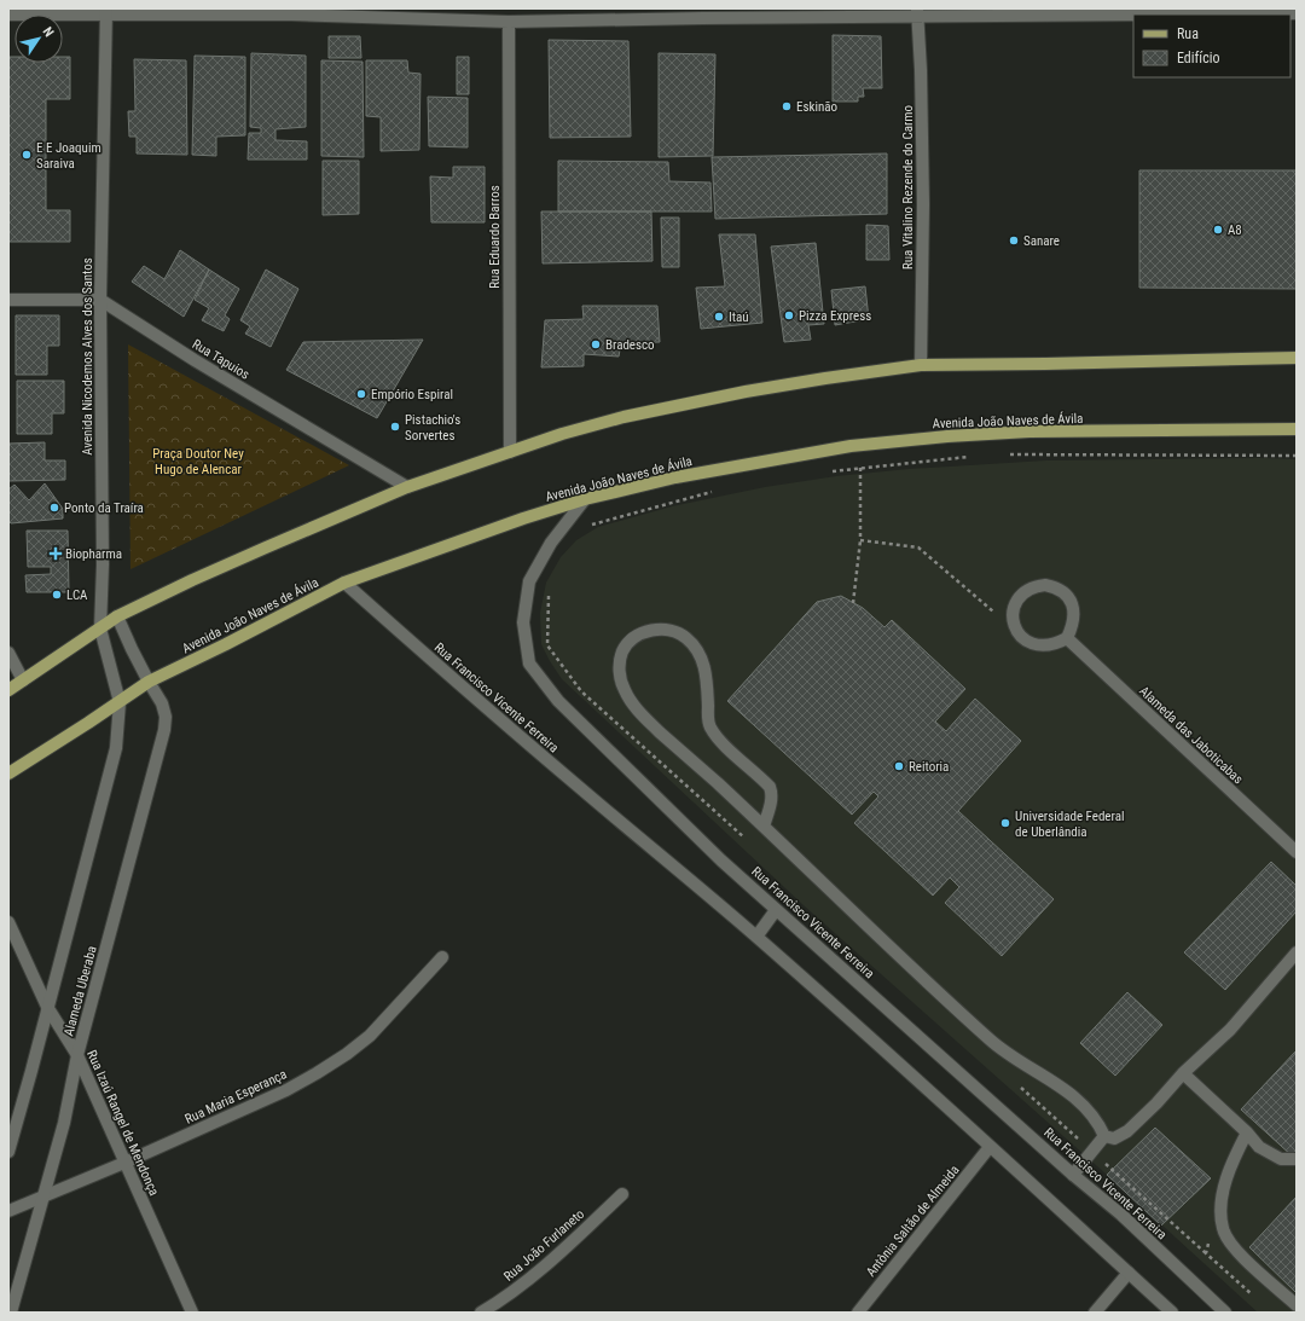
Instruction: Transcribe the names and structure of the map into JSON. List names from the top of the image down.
{
  "streets": {
    "main road": [
      "Rua Vitalino Rezende do Carmo",
      "Rua Eduardo Barros",
      "Avenida Nicodemos Alves dos Santos",
      "Rua Tapuios",
      "Avenida João Naves de Ávila",
      "Rua Francisco Vicente Ferreira",
      "Alameda das Jaboticabas",
      "Alameda Uberaba",
      "Rua Maria Esperança",
      "Rua Izaú Rangel de Mendonça",
      "Antônia Saltão de Almeida",
      "Rua João Furlaneto"
    ]
  },
  "crossings": [
    ["Avenida Nicodemos Alves dos Santos", "Rua Tapuios"],
    ["Avenida Nicodemos Alves dos Santos", "Avenida João Naves de Ávila"],
    ["Avenida Nicodemos Alves dos Santos", "Alameda Uberaba"],
    ["Avenida João Naves de Ávila", "Rua Francisco Vicente Ferreira"],
    ["Avenida João Naves de Ávila", "Alameda Uberaba"],
    ["Rua Francisco Vicente Ferreira", "Antônia Saltão de Almeida"],
    ["Alameda Uberaba", "Rua Maria Esperança"],
    ["Alameda Uberaba", "Rua Izaú Rangel de Mendonça"],
    ["Rua Maria Esperança", "Rua Izaú Rangel de Mendonça"]
  ],
  "parks": ["Praça Doutor Ney Hugo de Alencar"],
  "places": {
    "other": [
      "Eskinão",
      "E E Joaquim Saraiva",
      "A8",
      "Sanare",
      "Pizza Express",
      "Itaú",
      "Bradesco",
      "Empório Espiral",
      "Pistachio's Sorvertes",
      "Ponto da Traíra",
      "LCA",
      "Reitoria",
      "Universidade Federal de Uberlândia"
    ],
    "health": ["Biopharma"]
  },
  "legend": ["Rua", "Edifício"],
  "north": "top right"
}
